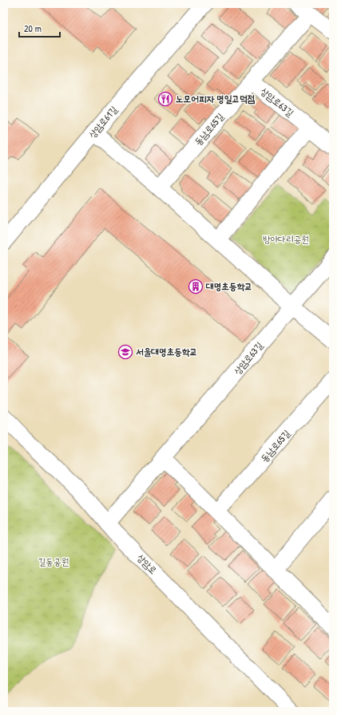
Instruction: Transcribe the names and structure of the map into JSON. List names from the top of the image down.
{
  "streets": {
    "street": [
      "상암로63길",
      "상암로61길",
      "동남로65길",
      "상암로"
    ]
  },
  "crossings": [
    ["상암로63길", "동남로65길"],
    ["상암로63길", "상암로"]
  ],
  "parks": ["방아다리공원", "길동공원"],
  "places": {
    "restaurant": ["노모어피자 명일고덕점"],
    "building": ["대명초등학교"],
    "school or university": ["서울대명초등학교"]
  },
  "scale_bar": "20 m"
}
